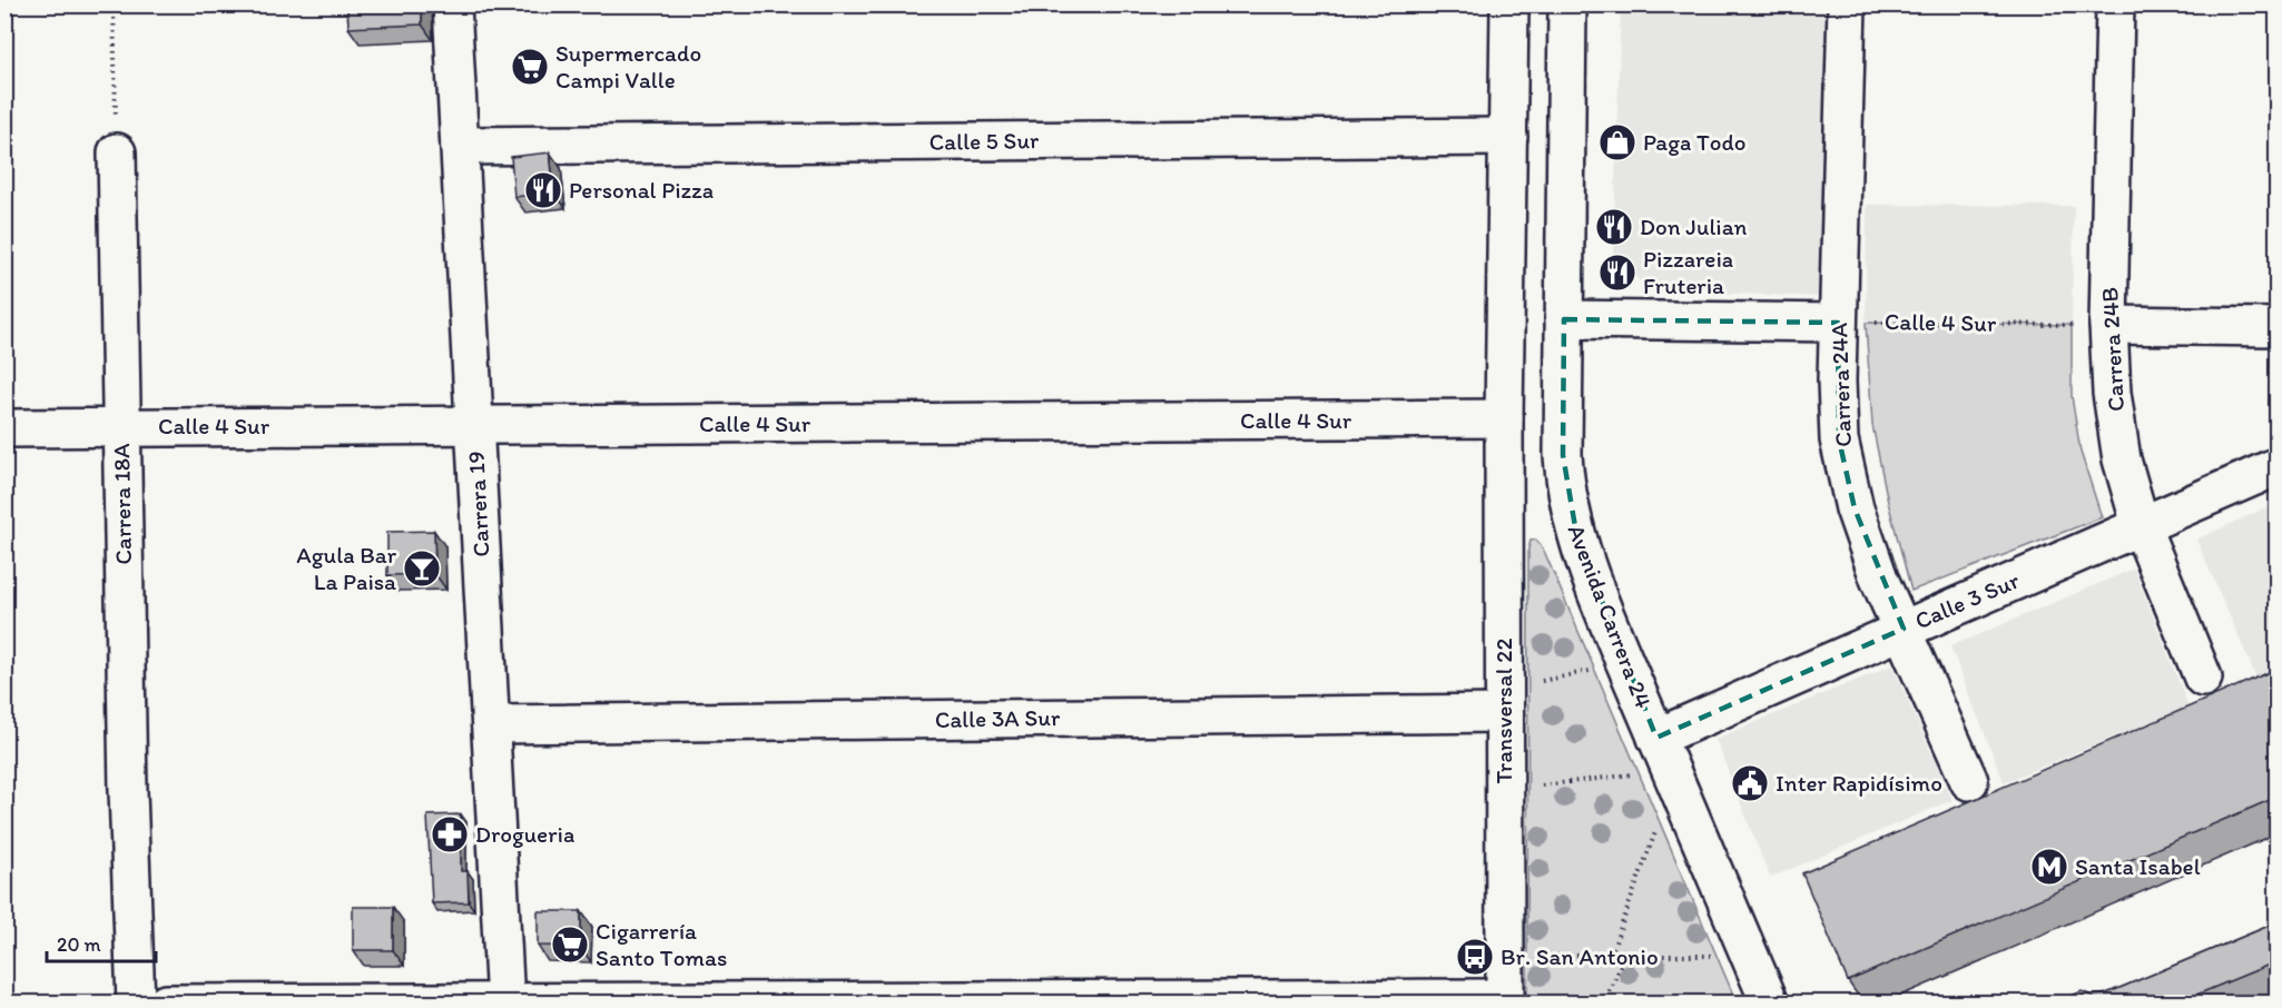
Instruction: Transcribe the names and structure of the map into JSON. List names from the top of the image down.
{
  "streets": {
    "street": [
      "Calle 5 Sur",
      "Calle 4 Sur",
      "Carrera 24B",
      "Carrera 24A",
      "Carrera 18A",
      "Carrera 19",
      "Calle 3 Sur",
      "Avenida Carrera 24",
      "Transversal 22",
      "Calle 3A Sur"
    ]
  },
  "crossings": [
    ["Calle 5 Sur", "Carrera 19"],
    ["Calle 4 Sur", "Carrera 24B"],
    ["Calle 4 Sur", "Carrera 24A"],
    ["Calle 4 Sur", "Carrera 18A"],
    ["Calle 4 Sur", "Carrera 19"],
    ["Calle 4 Sur", "Transversal 22"],
    ["Carrera 24B", "Calle 3 Sur"],
    ["Carrera 24A", "Calle 3 Sur"],
    ["Carrera 19", "Calle 3A Sur"],
    ["Calle 3 Sur", "Avenida Carrera 24"],
    ["Transversal 22", "Calle 3A Sur"]
  ],
  "places": {
    "supermarket": ["Supermercado Campi Valle", "Cigarrería Santo Tomas"],
    "shop": ["Paga Todo"],
    "restaurant": ["Personal Pizza", "Don Julian", "Pizzareia Fruteria"],
    "bar": ["Agula Bar La Paisa"],
    "public building": ["Inter Rapidísimo"],
    "pharmacy": ["Drogueria"],
    "metro station": ["Santa Isabel"],
    "bus stop": ["Br. San Antonio"]
  },
  "scale_bar": "20 m"
}
